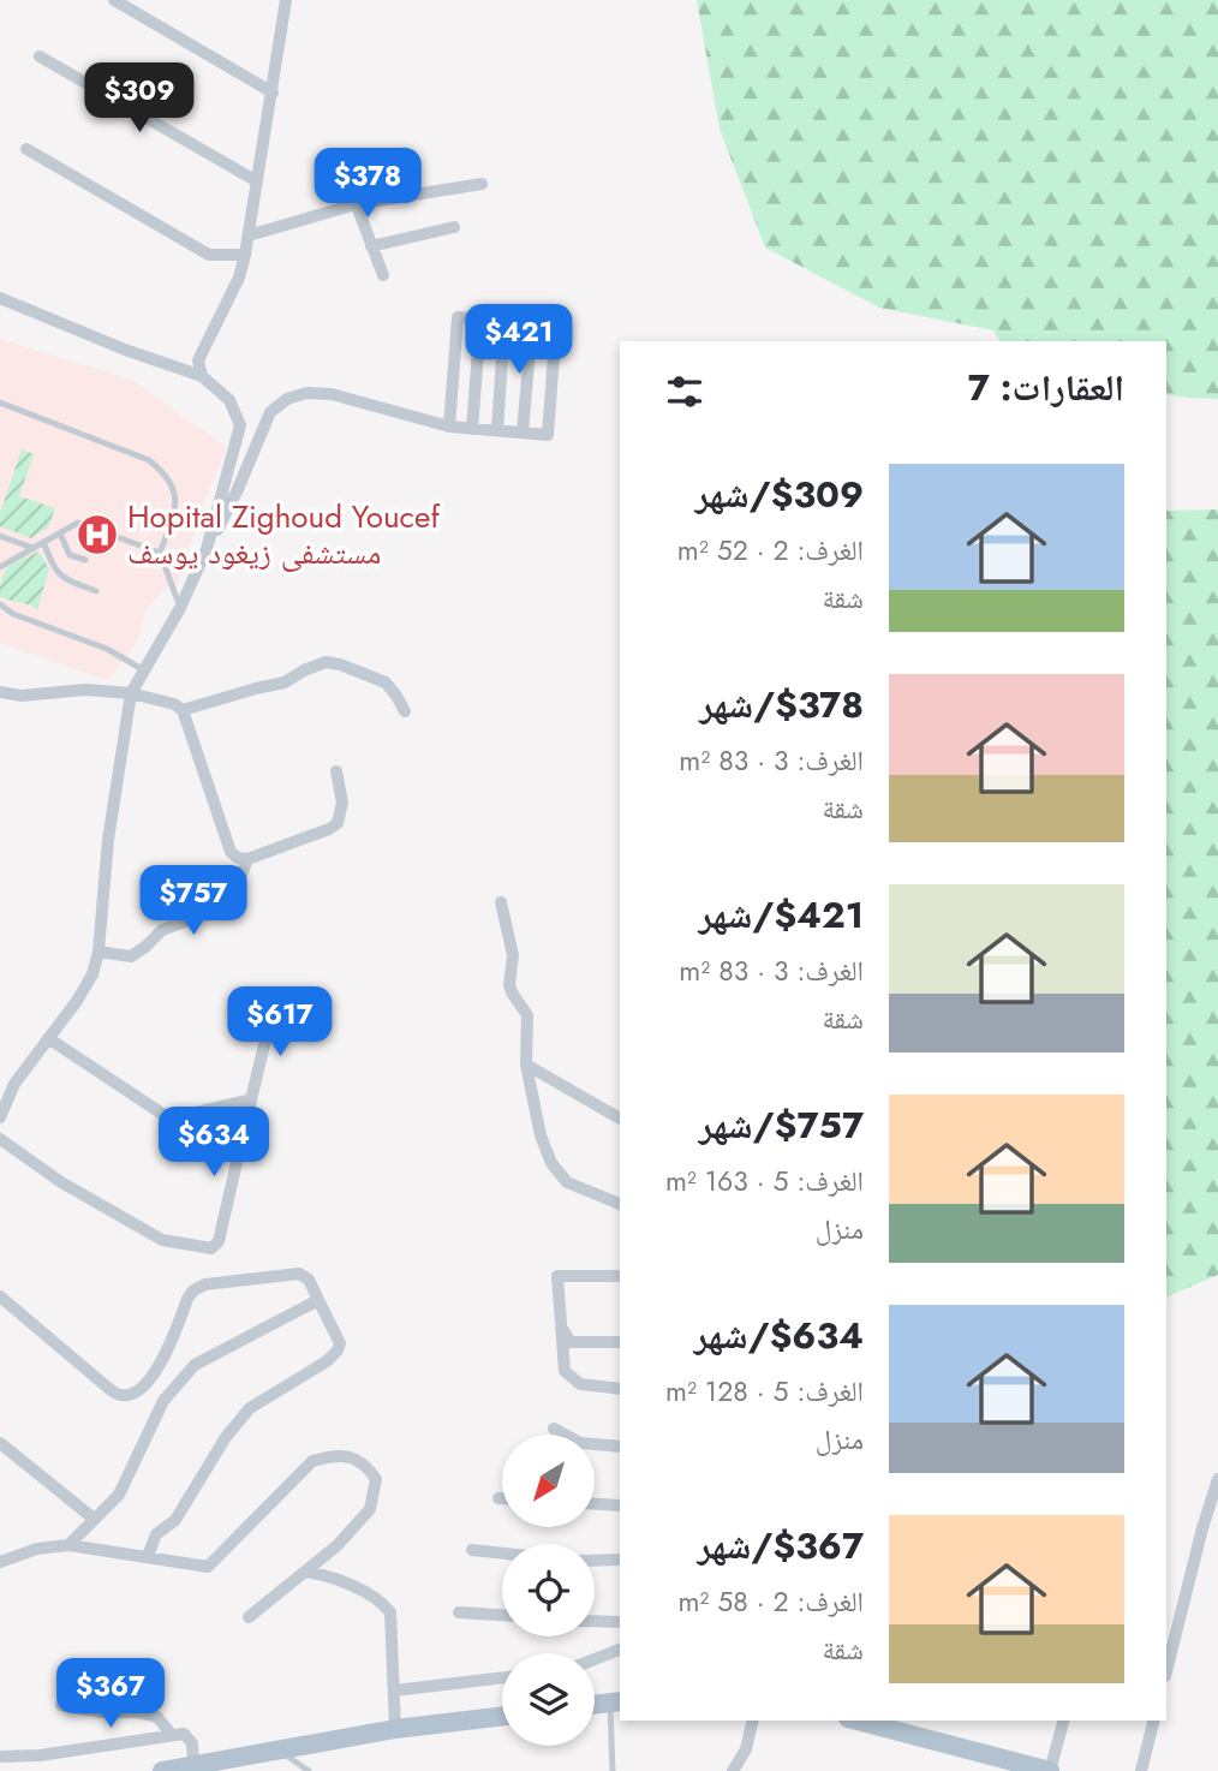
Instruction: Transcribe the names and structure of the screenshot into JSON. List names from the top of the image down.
{
  "places": {
    "hospital": ["Hopital Zighoud Youcef مستشفى زيغود يوسف"]
  },
  "north": "bottom left",
  "page": {
    "price": [
      "$309",
      "$378",
      "$421",
      "$757",
      "$617",
      "$634",
      "$367"
    ],
    "heading": "العقارات: 7",
    "list": [
      {
        "name": "$309/شهر",
        "note": "الغرف: 2 · 52 m² · شقة"
      },
      {
        "name": "$378/شهر",
        "note": "الغرف: 3 · 83 m² · شقة"
      },
      {
        "name": "$421/شهر",
        "note": "الغرف: 3 · 83 m² · شقة"
      },
      {
        "name": "$757/شهر",
        "note": "الغرف: 5 · 163 m² · منزل"
      },
      {
        "name": "$634/شهر",
        "note": "الغرف: 5 · 128 m² · منزل"
      },
      {
        "name": "$367/شهر",
        "note": "الغرف: 2 · 58 m² · شقة"
      }
    ]
  }
}
